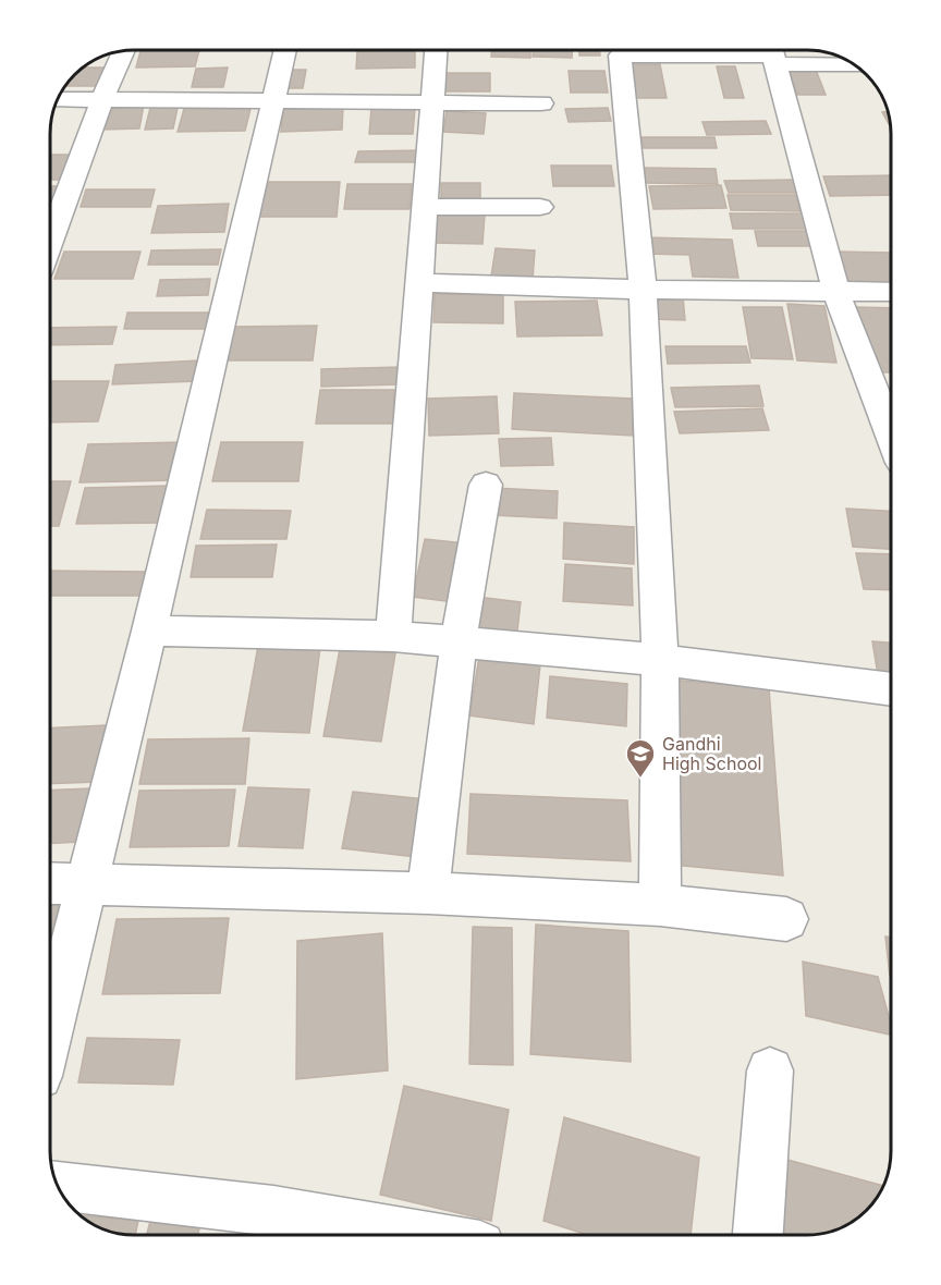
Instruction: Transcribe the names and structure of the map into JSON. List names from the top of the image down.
{
  "places": {
    "school or university": ["Gandhi High School"]
  }
}
